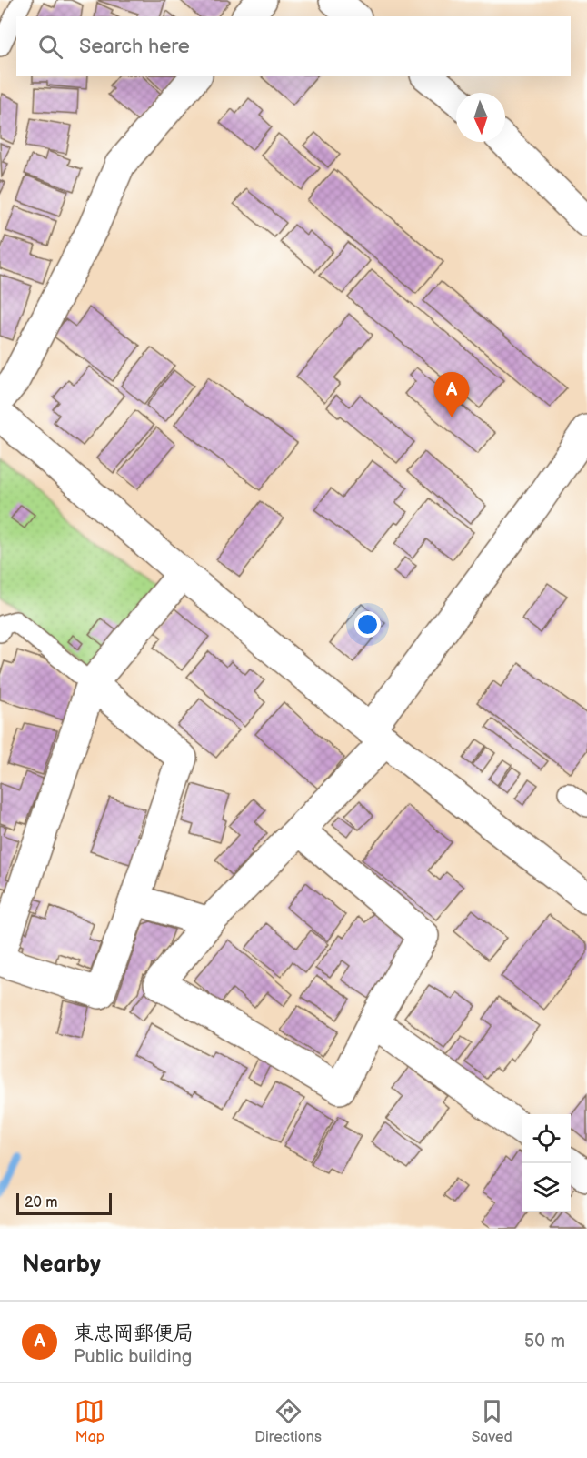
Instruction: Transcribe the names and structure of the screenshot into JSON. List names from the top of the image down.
{
  "scale_bar": "20 m",
  "north": "bottom",
  "page": {
    "search": "Search here",
    "pins": "A",
    "scale": "20 m",
    "heading": "Nearby",
    "list": [
      {
        "mark": "A",
        "name": "東忠岡郵便局",
        "note": "Public building",
        "value": "50 m"
      }
    ],
    "nav": ["Map", "Directions", "Saved"]
  }
}
